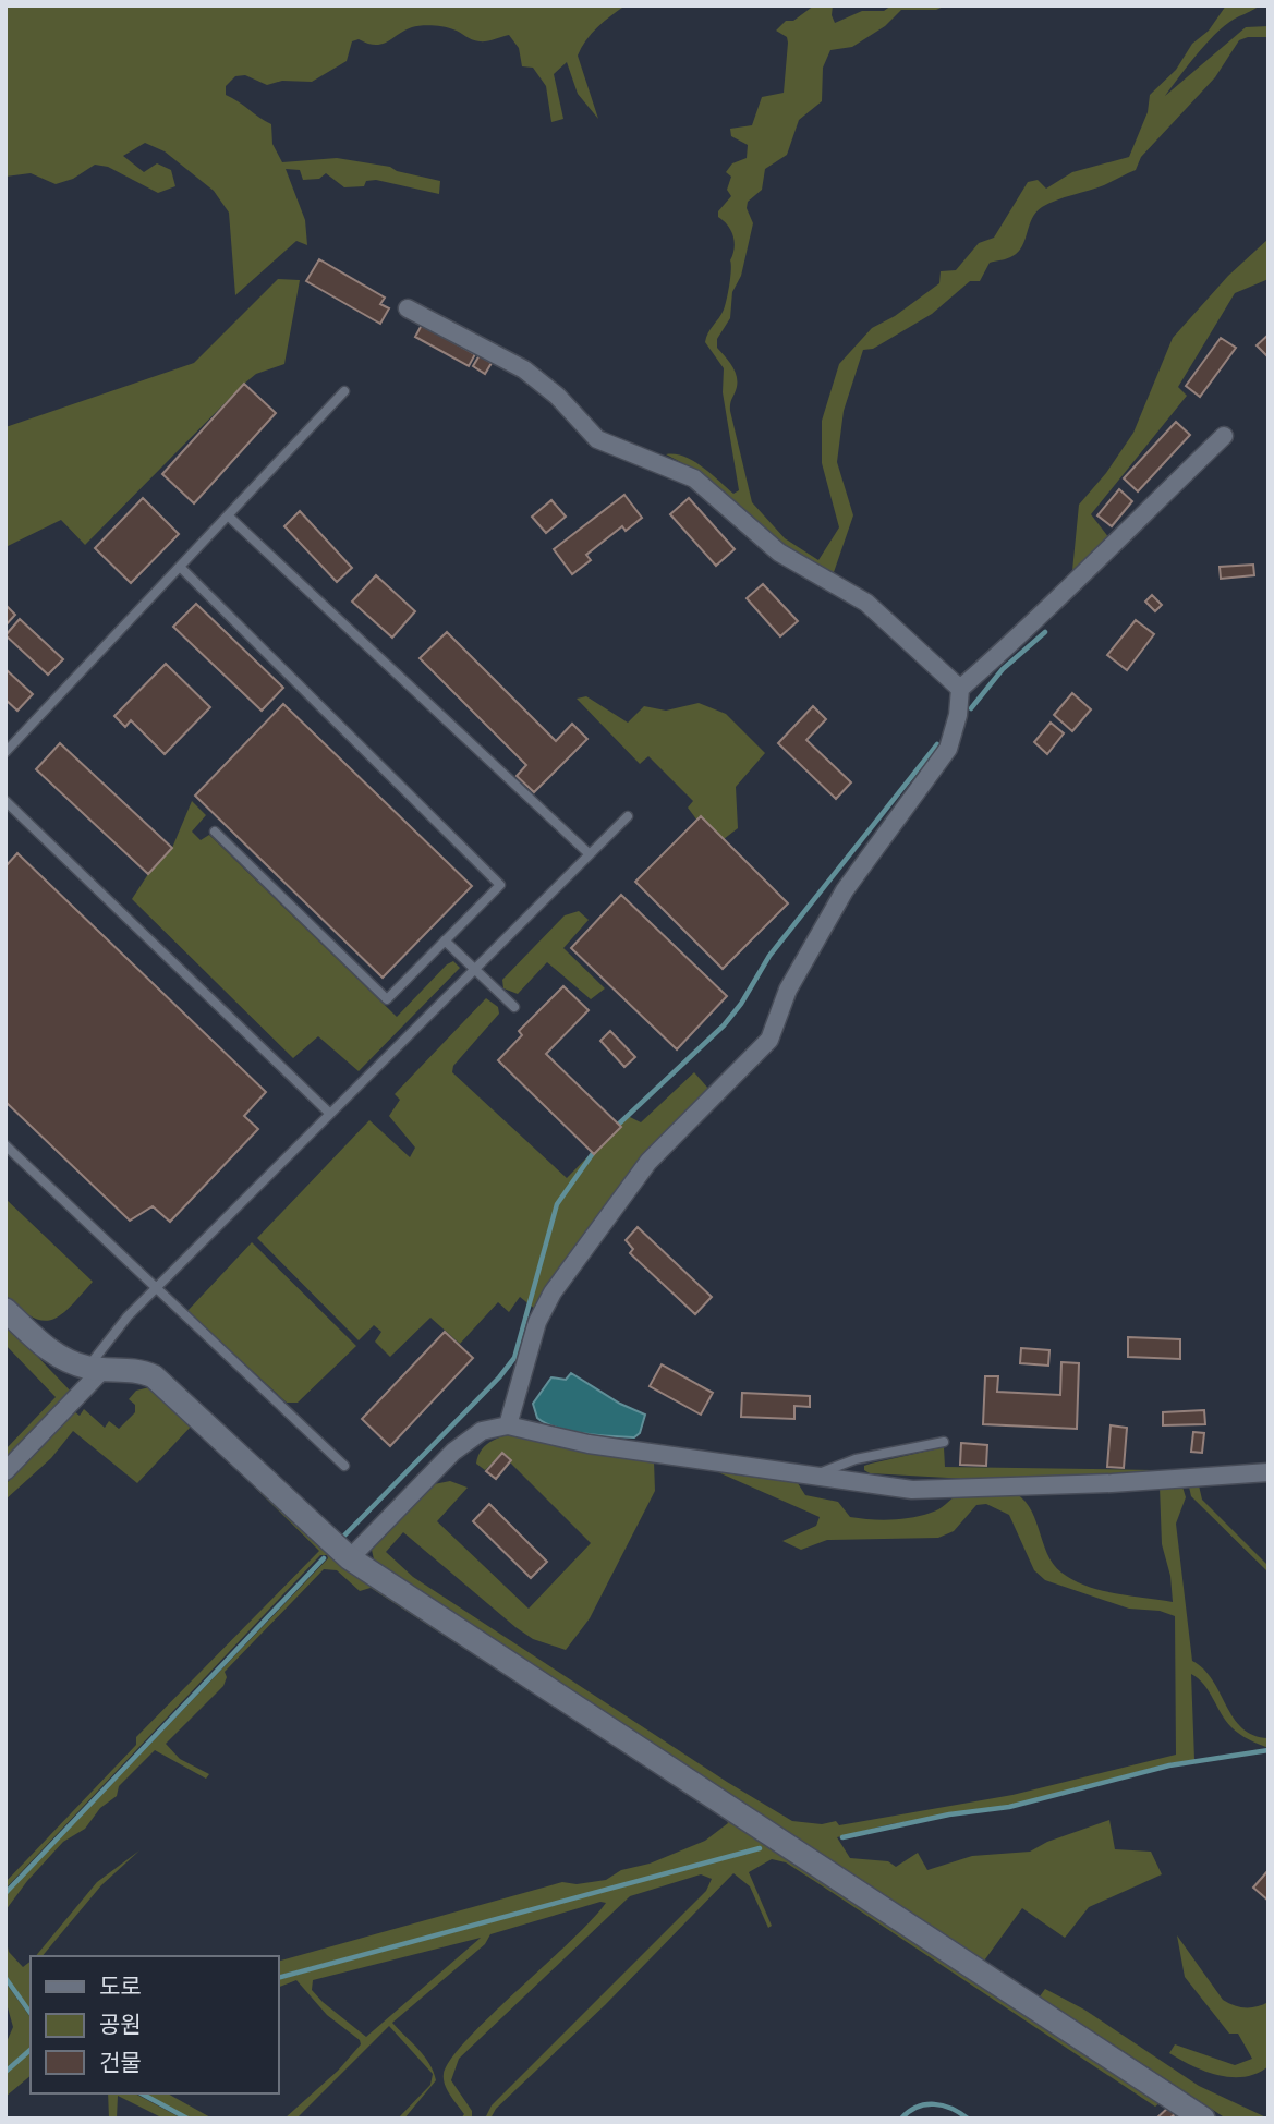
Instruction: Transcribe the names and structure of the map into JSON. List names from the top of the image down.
{
  "legend": ["도로", "공원", "건물"]
}
